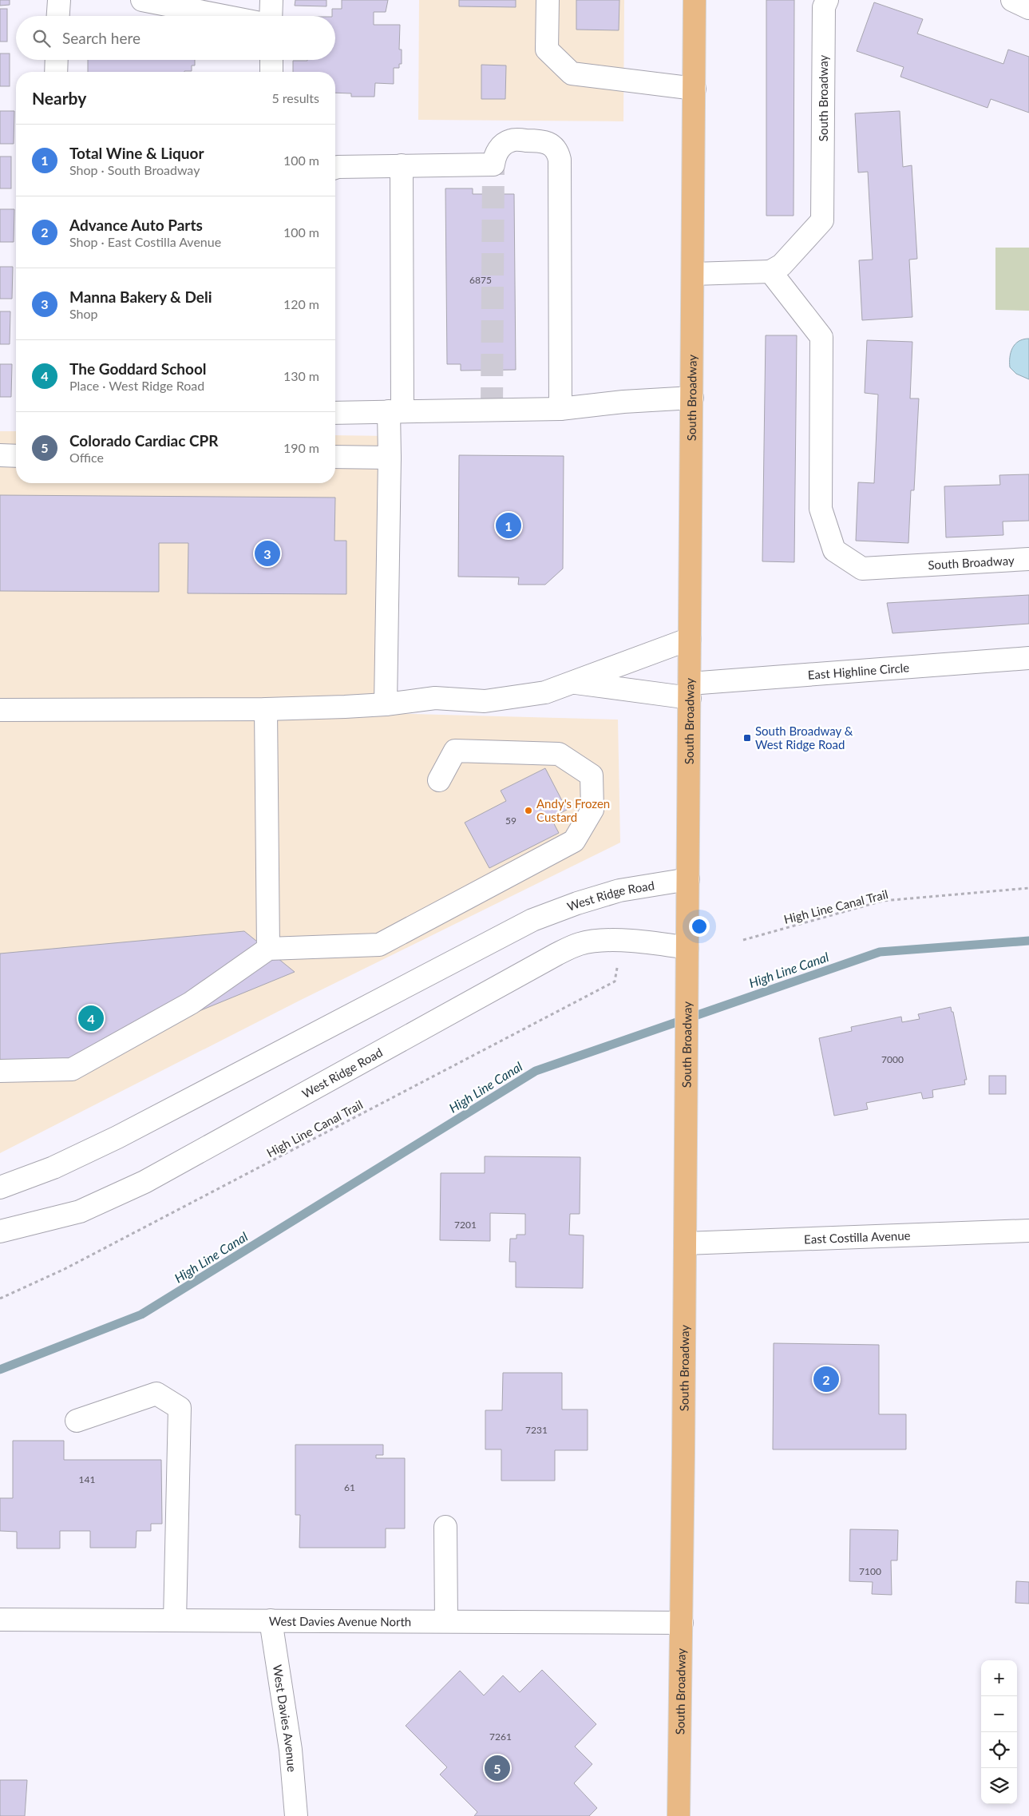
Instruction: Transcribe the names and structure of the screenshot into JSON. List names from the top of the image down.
{
  "streets": {
    "main road": ["South Broadway"],
    "street": [
      "East Highline Circle",
      "West Ridge Road",
      "East Costilla Avenue",
      "West Davies Avenue North",
      "West Davies Avenue"
    ],
    "path": ["High Line Canal Trail"]
  },
  "crossings": [
    ["South Broadway", "East Highline Circle"],
    ["South Broadway", "West Ridge Road"],
    ["South Broadway", "East Costilla Avenue"],
    ["South Broadway", "West Davies Avenue North"],
    ["West Davies Avenue North", "West Davies Avenue"]
  ],
  "water": ["High Line Canal"],
  "places": {
    "transit": ["South Broadway & West Ridge Road"],
    "other": ["Andy's Frozen Custard"]
  },
  "house_numbers": [
    "6875",
    "59",
    "7000",
    "7201",
    "7231",
    "141",
    "61",
    "7100",
    "7261"
  ],
  "page": {
    "search": "Search here",
    "heading": ["Nearby", "5 results"],
    "list": [
      {
        "mark": "1",
        "name": "Total Wine & Liquor",
        "note": "Shop · South Broadway",
        "value": "100 m"
      },
      {
        "mark": "2",
        "name": "Advance Auto Parts",
        "note": "Shop · East Costilla Avenue",
        "value": "100 m"
      },
      {
        "mark": "3",
        "name": "Manna Bakery & Deli",
        "note": "Shop",
        "value": "120 m"
      },
      {
        "mark": "4",
        "name": "The Goddard School",
        "note": "Place · West Ridge Road",
        "value": "130 m"
      },
      {
        "mark": "5",
        "name": "Colorado Cardiac CPR",
        "note": "Office",
        "value": "190 m"
      }
    ],
    "pins": [
      "1",
      "3",
      "4",
      "2",
      "5"
    ],
    "map_buttons": ["+", "−"]
  }
}
